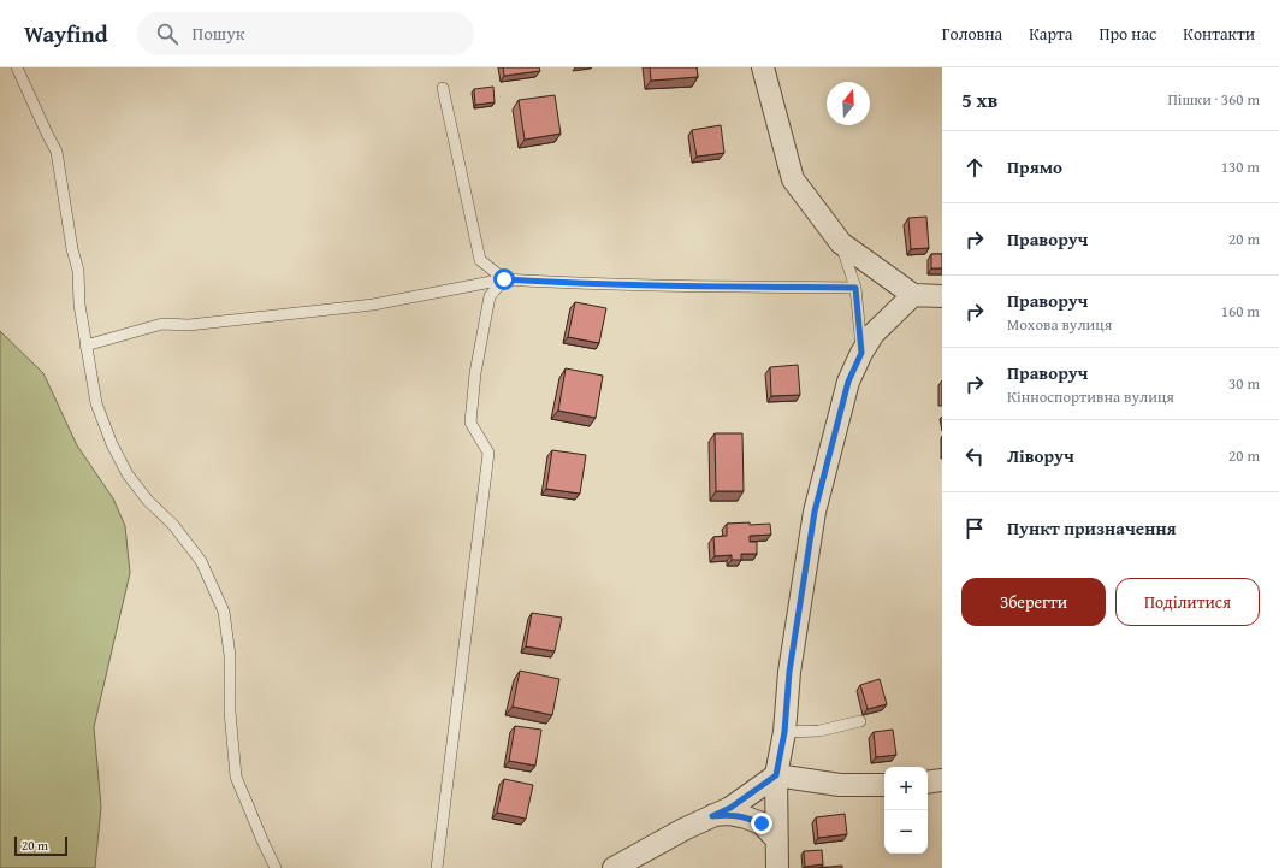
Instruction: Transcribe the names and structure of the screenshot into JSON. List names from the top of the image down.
{
  "scale_bar": "20 m",
  "north": "top",
  "page": {
    "header": "Wayfind",
    "search": "Пошук",
    "nav": [
      "Головна",
      "Карта",
      "Про нас",
      "Контакти"
    ],
    "heading": ["5 хв", "Пішки · 360 m"],
    "list": [
      ["Прямо", "130 m"],
      ["Праворуч", "20 m"],
      ["Праворуч", "Мохова вулиця", "160 m"],
      ["Праворуч", "Кінноспортивна вулиця", "30 m"],
      ["Ліворуч", "20 m"],
      "Пункт призначення"
    ],
    "buttons": ["Зберегти", "Поділитися"],
    "map_buttons": ["+", "−"],
    "scale": "20 m"
  }
}
